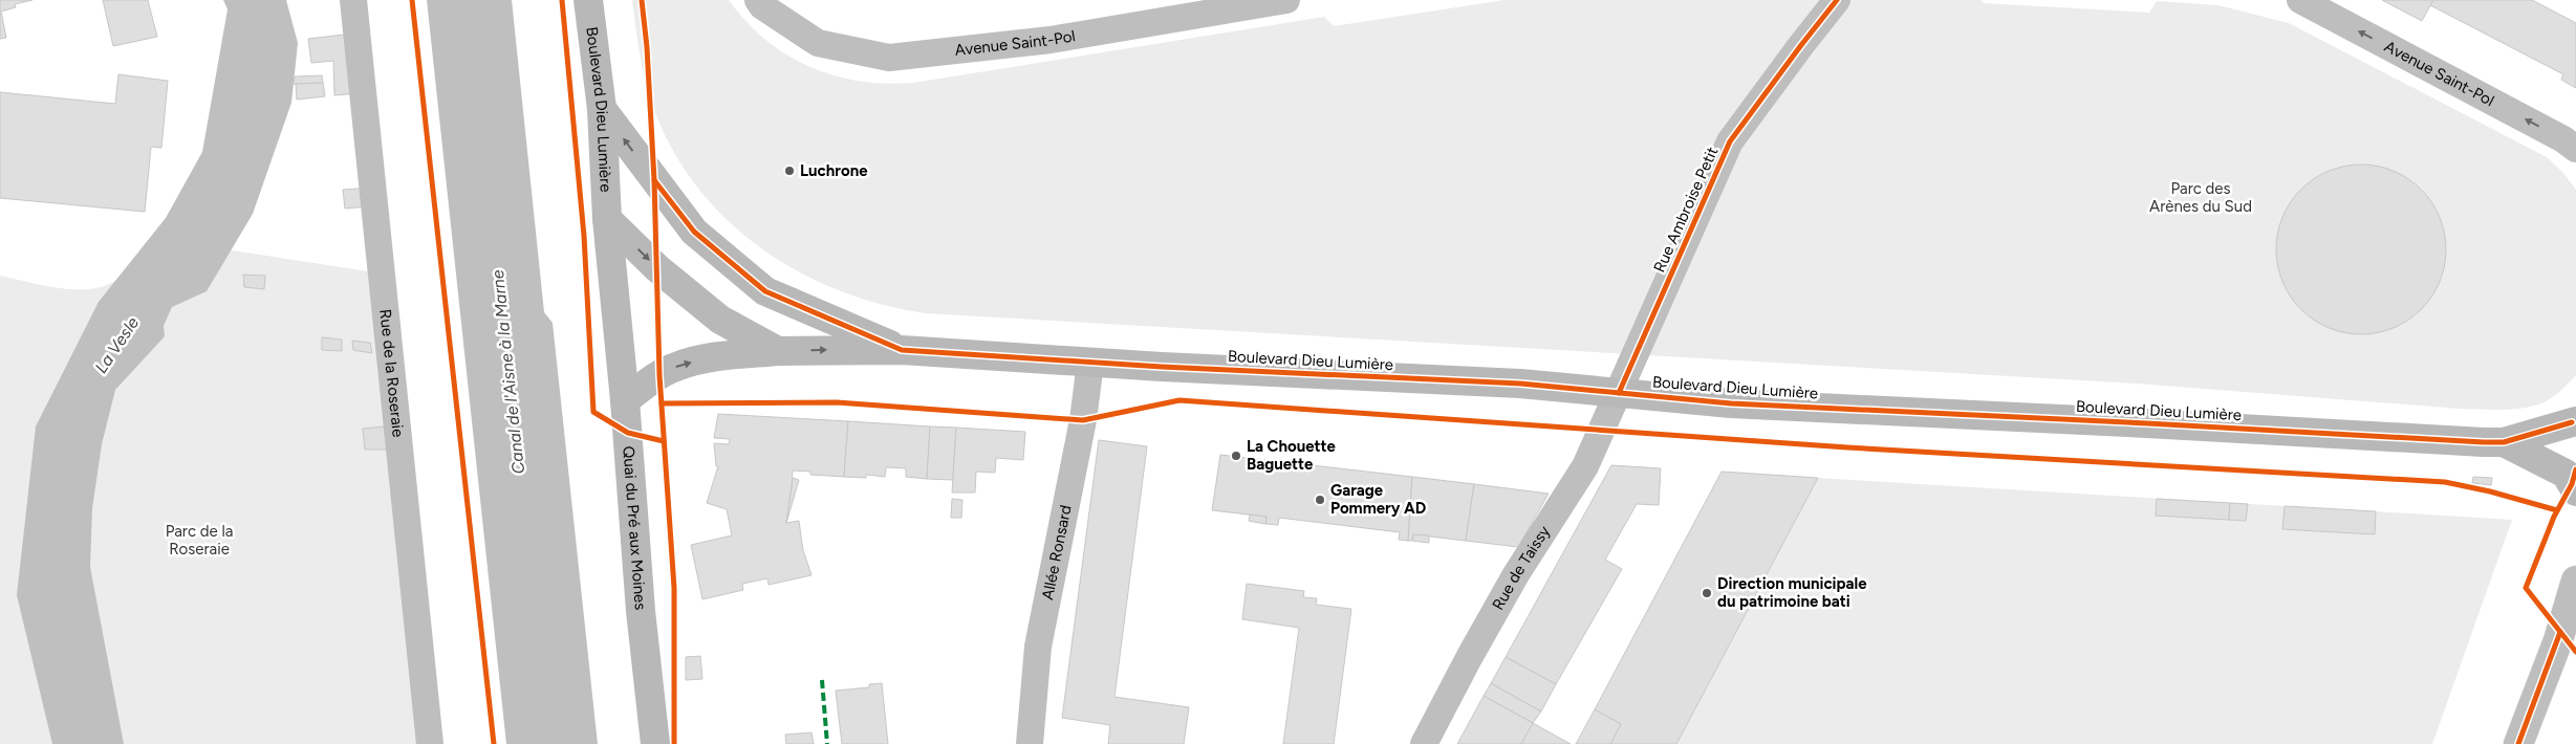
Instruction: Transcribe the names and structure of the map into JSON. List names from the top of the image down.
{
  "streets": {
    "main road": ["Boulevard Dieu Lumière", "Quai du Pré aux Moines"],
    "street": [
      "Avenue Saint-Pol",
      "Rue Ambroise Petit",
      "Rue de la Roseraie",
      "Allée Ronsard",
      "Rue de Taissy"
    ]
  },
  "crossings": [
    ["Boulevard Dieu Lumière", "Rue Ambroise Petit"],
    ["Boulevard Dieu Lumière", "Quai du Pré aux Moines"],
    ["Boulevard Dieu Lumière", "Allée Ronsard"],
    ["Boulevard Dieu Lumière", "Rue de Taissy"],
    ["Rue Ambroise Petit", "Rue de Taissy"]
  ],
  "one_way": ["Avenue Saint-Pol"],
  "water": ["La Vesle", "Canal de l'Aisne à la Marne"],
  "parks": ["Parc des Arènes du Sud", "Parc de la Roseraie"],
  "places": [
    "Luchrone",
    "La Chouette Baguette",
    "Garage Pommery AD",
    "Direction municipale du patrimoine bati"
  ]
}
